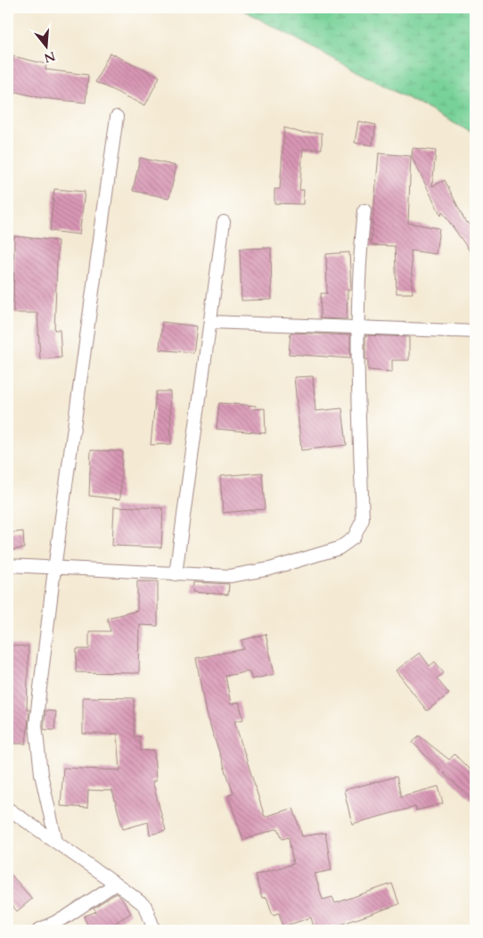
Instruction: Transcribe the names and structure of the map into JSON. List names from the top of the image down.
{
  "north": "bottom"
}
